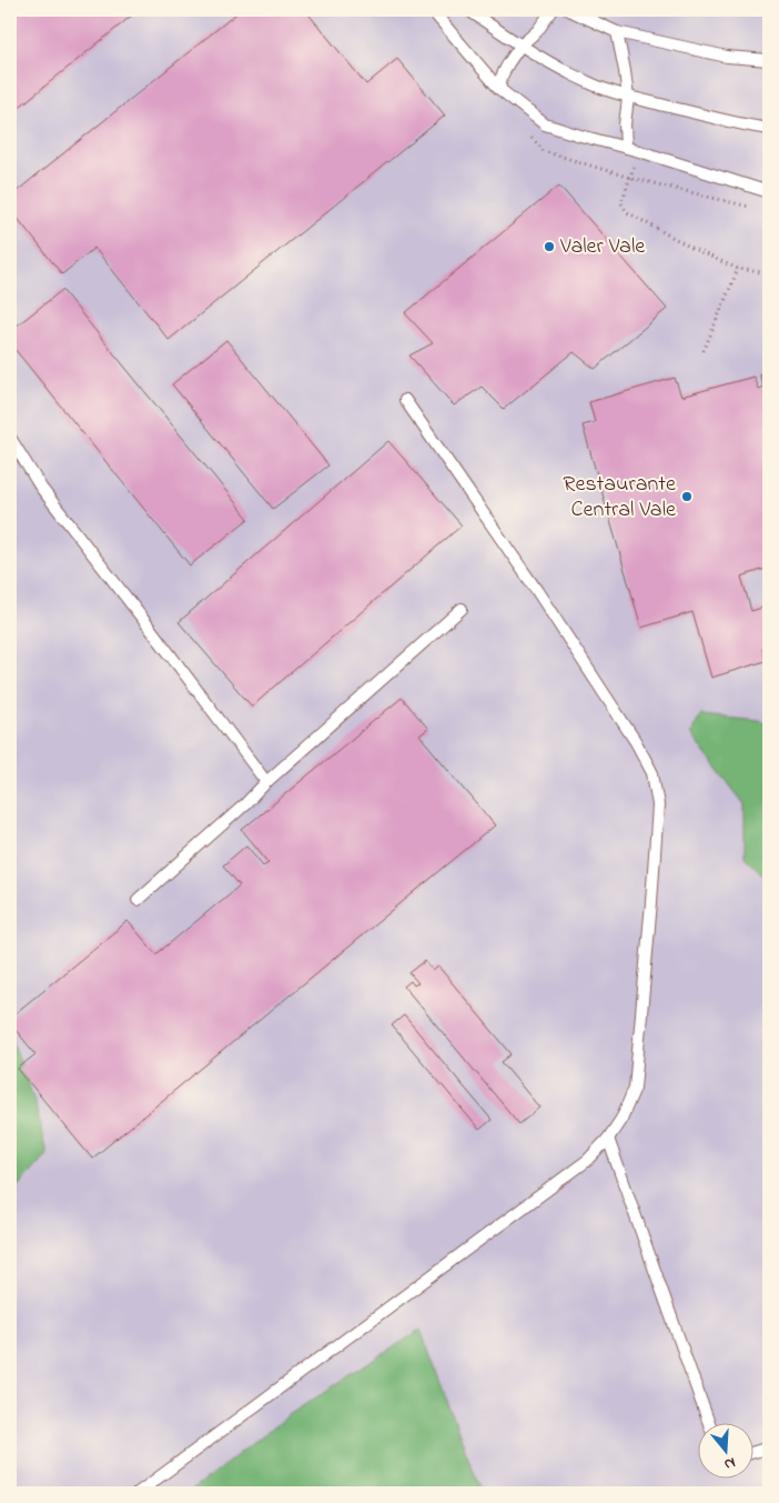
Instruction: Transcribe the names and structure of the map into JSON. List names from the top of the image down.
{
  "places": ["Valer Vale", "Restaurante Central Vale"],
  "north": "bottom"
}
